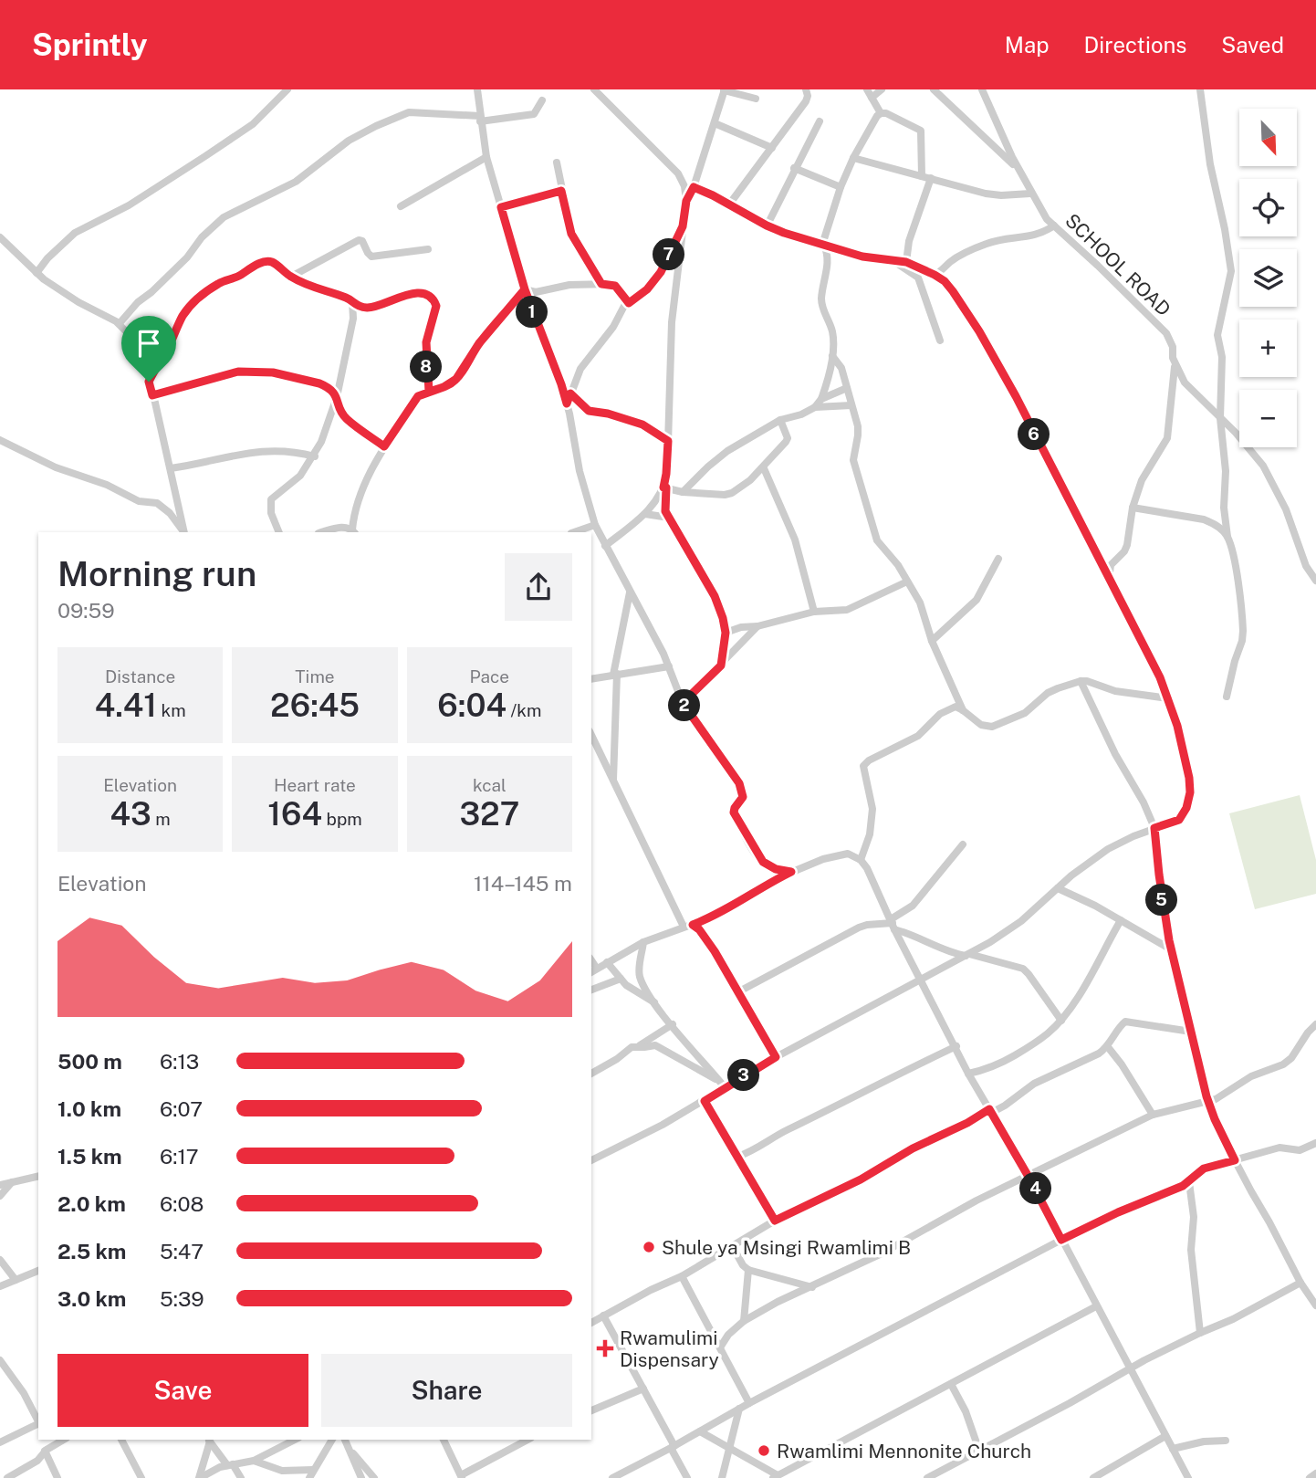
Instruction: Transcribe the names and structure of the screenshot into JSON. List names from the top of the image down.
{
  "streets": {
    "street": ["SCHOOL ROAD"]
  },
  "places": {
    "other": ["Shule ya Msingi Rwamlimi B", "Rwamlimi Mennonite Church"],
    "health": ["Rwamulimi Dispensary"]
  },
  "north": "bottom right",
  "page": {
    "header": "Sprintly",
    "nav": ["Map", "Directions", "Saved"],
    "map_buttons": ["+", "−"],
    "pins": [
      "7",
      "1",
      "8",
      "6",
      "2",
      "5",
      "3",
      "4"
    ],
    "heading": ["Morning run", "09:59"],
    "stats": [
      ["Distance", "4.41 km"],
      ["Time", "26:45"],
      ["Pace", "6:04 /km"],
      ["Elevation", "43 m"],
      ["Heart rate", "164 bpm"],
      ["kcal", "327"]
    ],
    "chart": ["Elevation", "114–145 m"],
    "list": [
      {
        "name": "500 m",
        "note": "6:13"
      },
      {
        "name": "1.0 km",
        "note": "6:07"
      },
      {
        "name": "1.5 km",
        "note": "6:17"
      },
      {
        "name": "2.0 km",
        "note": "6:08"
      },
      {
        "name": "2.5 km",
        "note": "5:47"
      },
      {
        "name": "3.0 km",
        "note": "5:39"
      }
    ],
    "buttons": ["Save", "Share"]
  }
}
